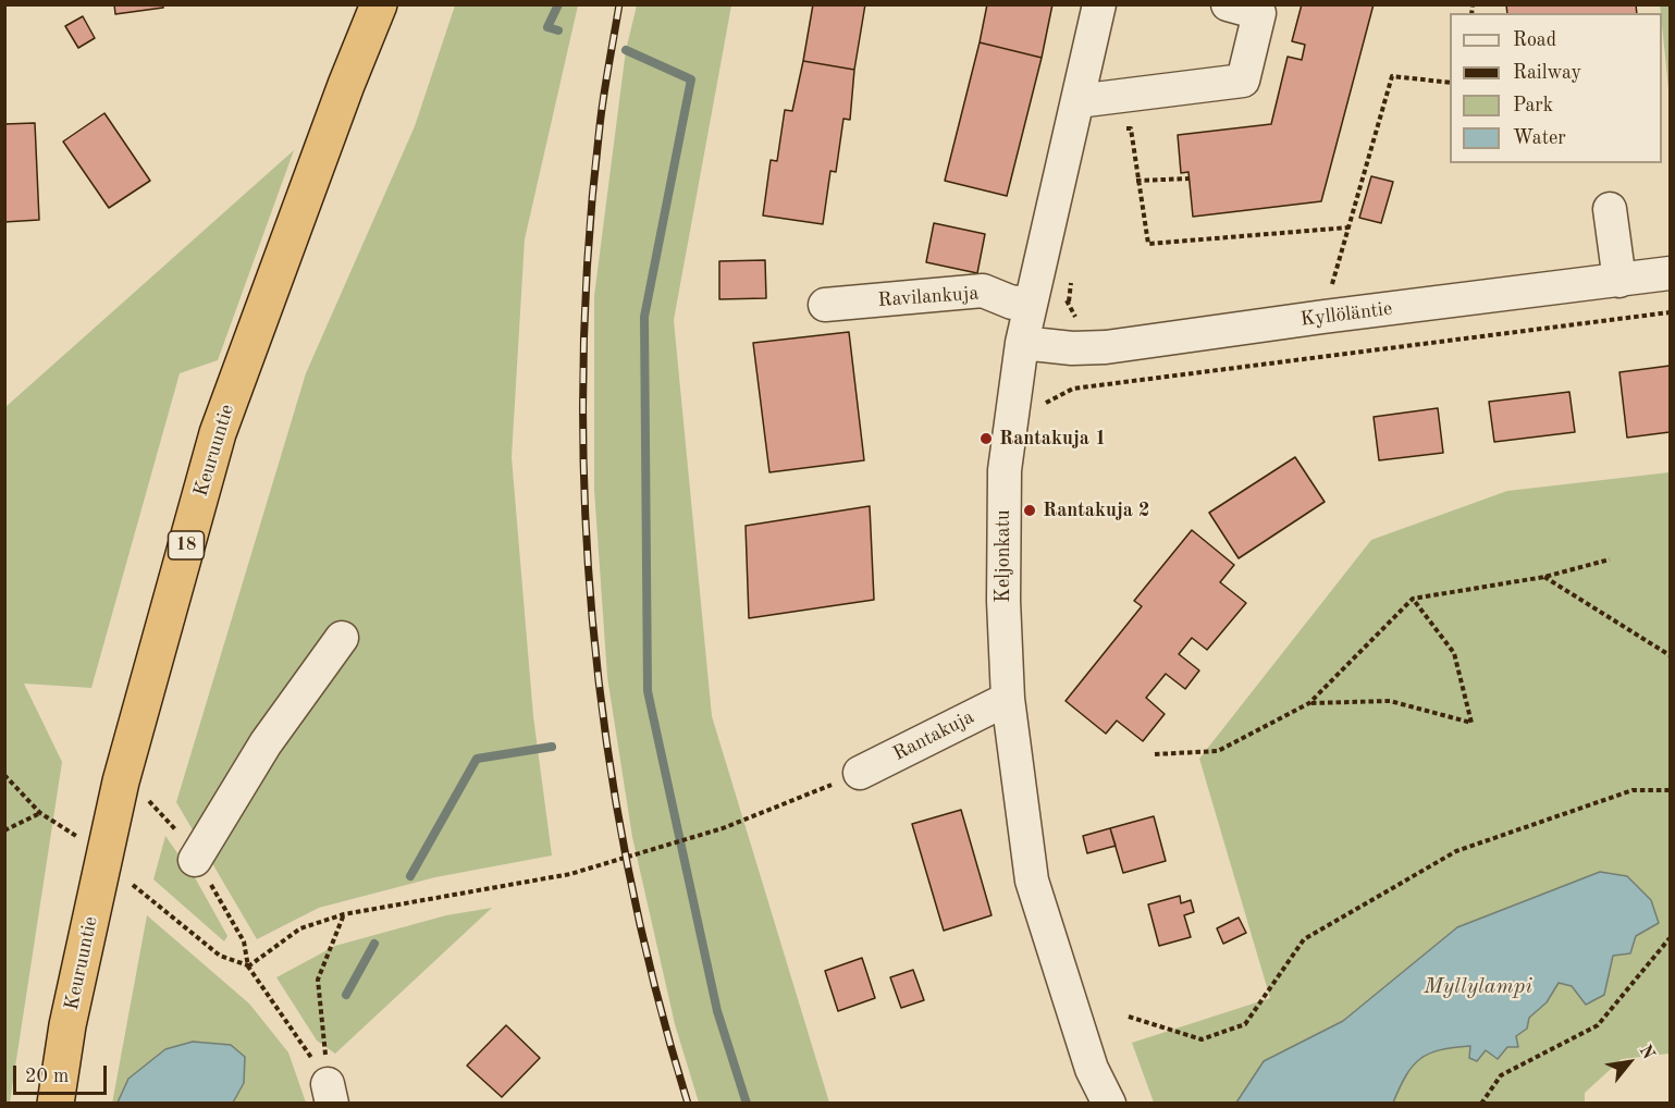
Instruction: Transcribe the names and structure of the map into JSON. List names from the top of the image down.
{
  "streets": {
    "highway": ["Keuruuntie", "18"],
    "street": [
      "Ravilankuja",
      "Kyllöläntie",
      "Keljonkatu",
      "Rantakuja"
    ]
  },
  "crossings": [
    ["Ravilankuja", "Keljonkatu"],
    ["Kyllöläntie", "Keljonkatu"],
    ["Keljonkatu", "Rantakuja"]
  ],
  "water": ["Myllylampi"],
  "places": ["Rantakuja 1", "Rantakuja 2"],
  "legend": [
    "Road",
    "Railway",
    "Park",
    "Water"
  ],
  "scale_bar": "20 m",
  "north": "top right"
}
